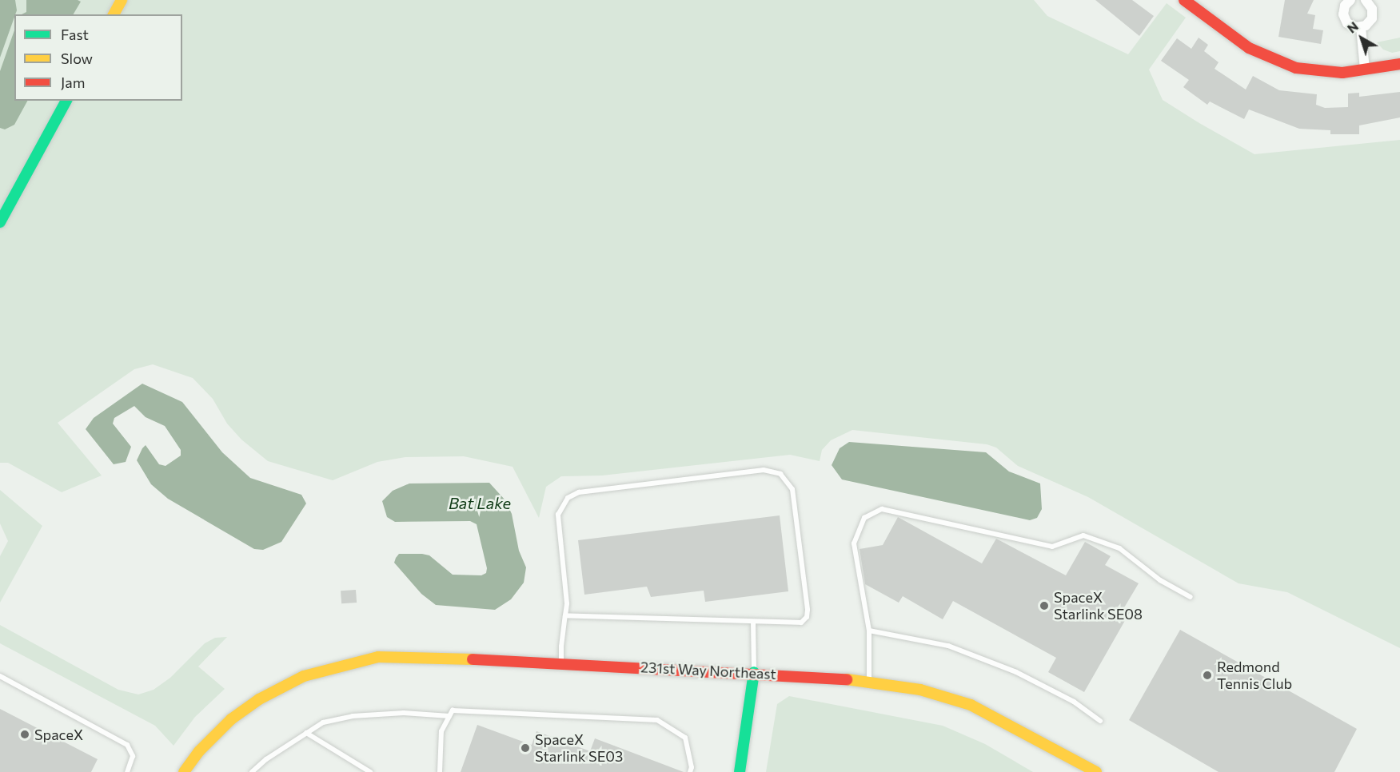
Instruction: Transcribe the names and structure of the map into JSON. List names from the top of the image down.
{
  "streets": {
    "street": ["231st Way Northeast"]
  },
  "water": ["Bat Lake"],
  "places": [
    "SpaceX Starlink SE08",
    "Redmond Tennis Club",
    "SpaceX",
    "SpaceX Starlink SE03"
  ],
  "legend": ["Fast", "Slow", "Jam"],
  "north": "top left"
}
